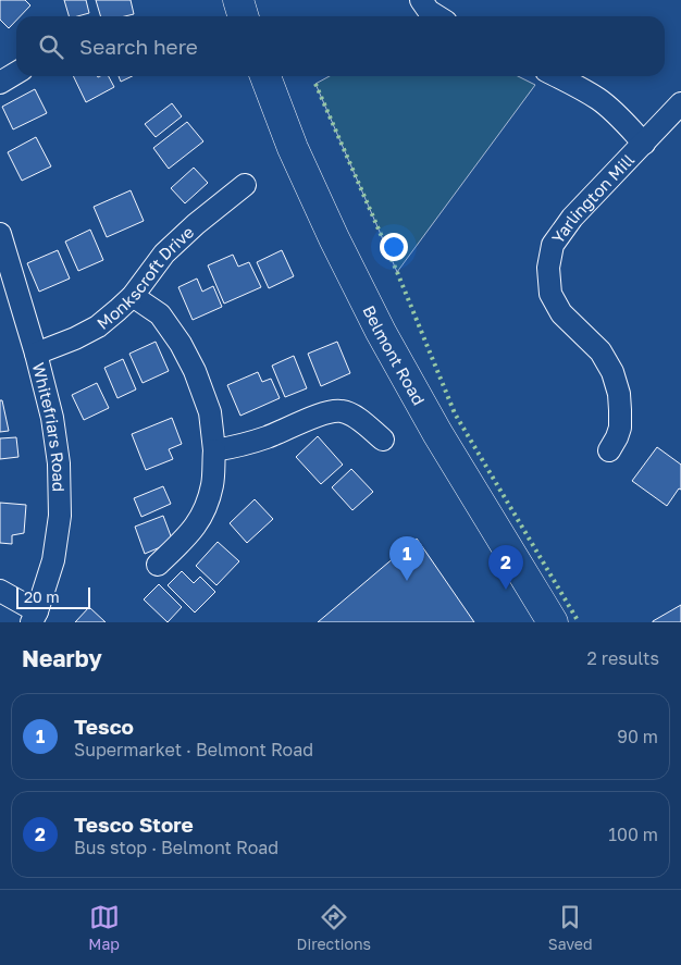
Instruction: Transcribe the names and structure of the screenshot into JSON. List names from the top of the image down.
{
  "streets": {
    "highway": ["Belmont Road"],
    "street": ["Yarlington Mill", "Monkscroft Drive", "Whitefriars Road"]
  },
  "crossings": [
    ["Monkscroft Drive", "Whitefriars Road"]
  ],
  "scale_bar": "20 m",
  "page": {
    "search": "Search here",
    "pins": ["1", "2"],
    "scale": "20 m",
    "heading": ["Nearby", "2 results"],
    "list": [
      {
        "mark": "1",
        "name": "Tesco",
        "note": "Supermarket · Belmont Road",
        "value": "90 m"
      },
      {
        "mark": "2",
        "name": "Tesco Store",
        "note": "Bus stop · Belmont Road",
        "value": "100 m"
      }
    ],
    "nav": ["Map", "Directions", "Saved"]
  }
}
